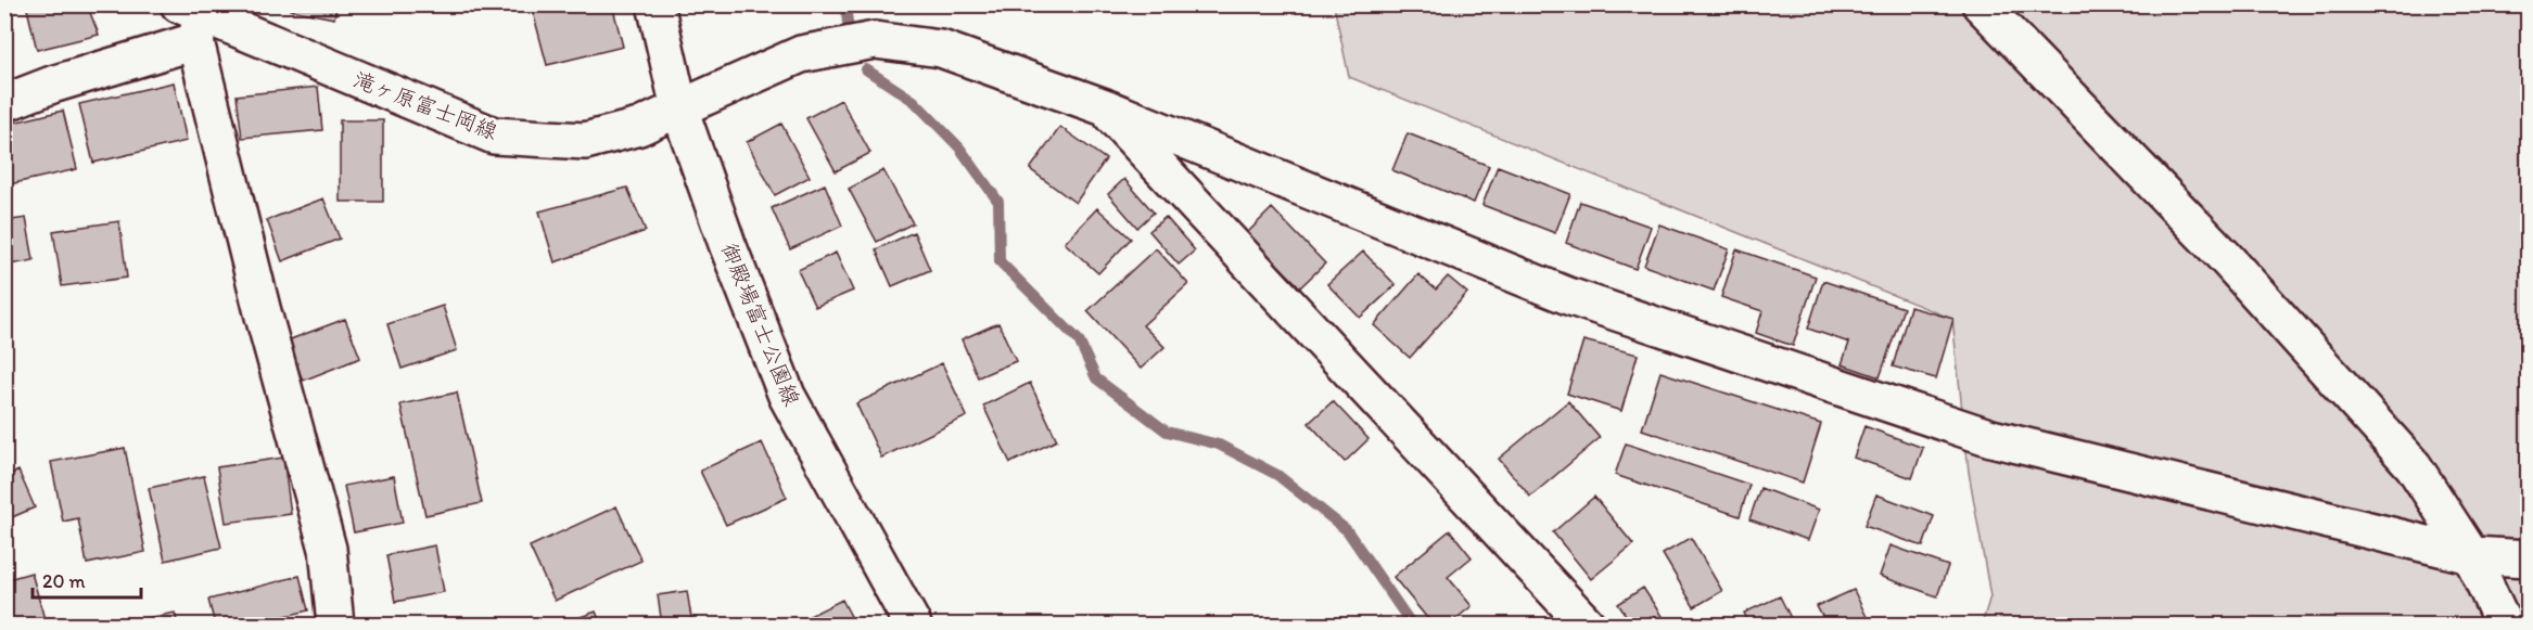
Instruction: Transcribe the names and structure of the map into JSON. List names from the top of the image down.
{
  "streets": {
    "street": ["滝ヶ原富士岡線", "御殿場富士公園線"]
  },
  "crossings": [
    ["滝ヶ原富士岡線", "御殿場富士公園線"]
  ],
  "scale_bar": "20 m"
}
